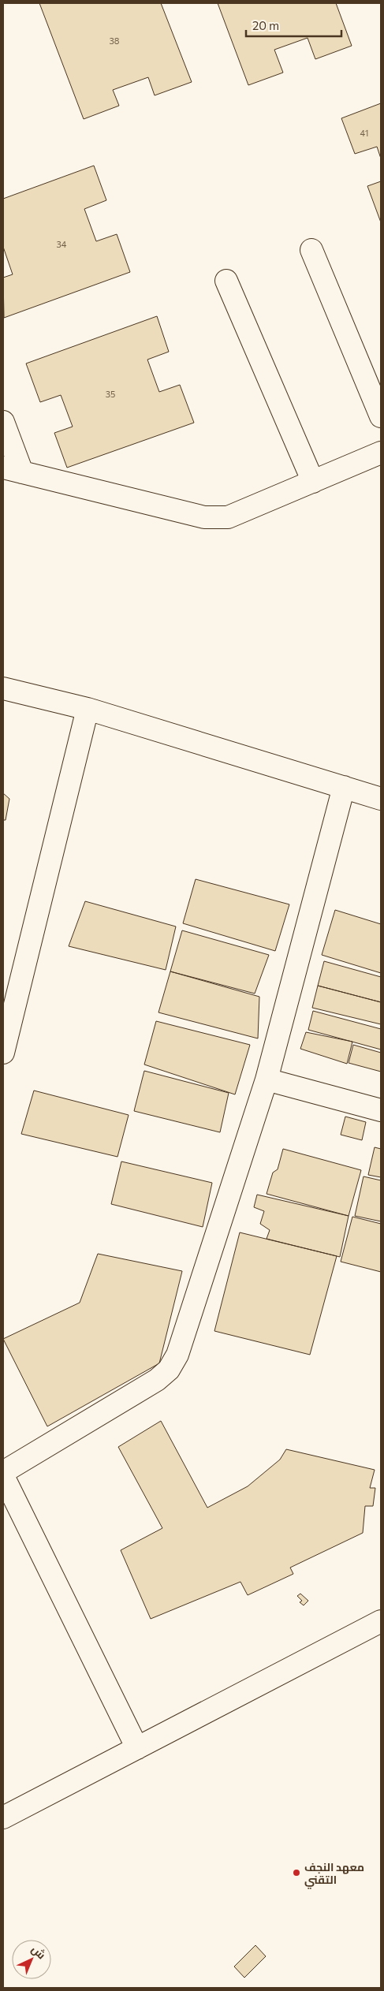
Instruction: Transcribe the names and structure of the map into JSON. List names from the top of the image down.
{
  "places": ["معهد النجف التقني"],
  "house_numbers": [
    "38",
    "41",
    "34",
    "35"
  ],
  "scale_bar": "20 m",
  "north": "top right"
}
